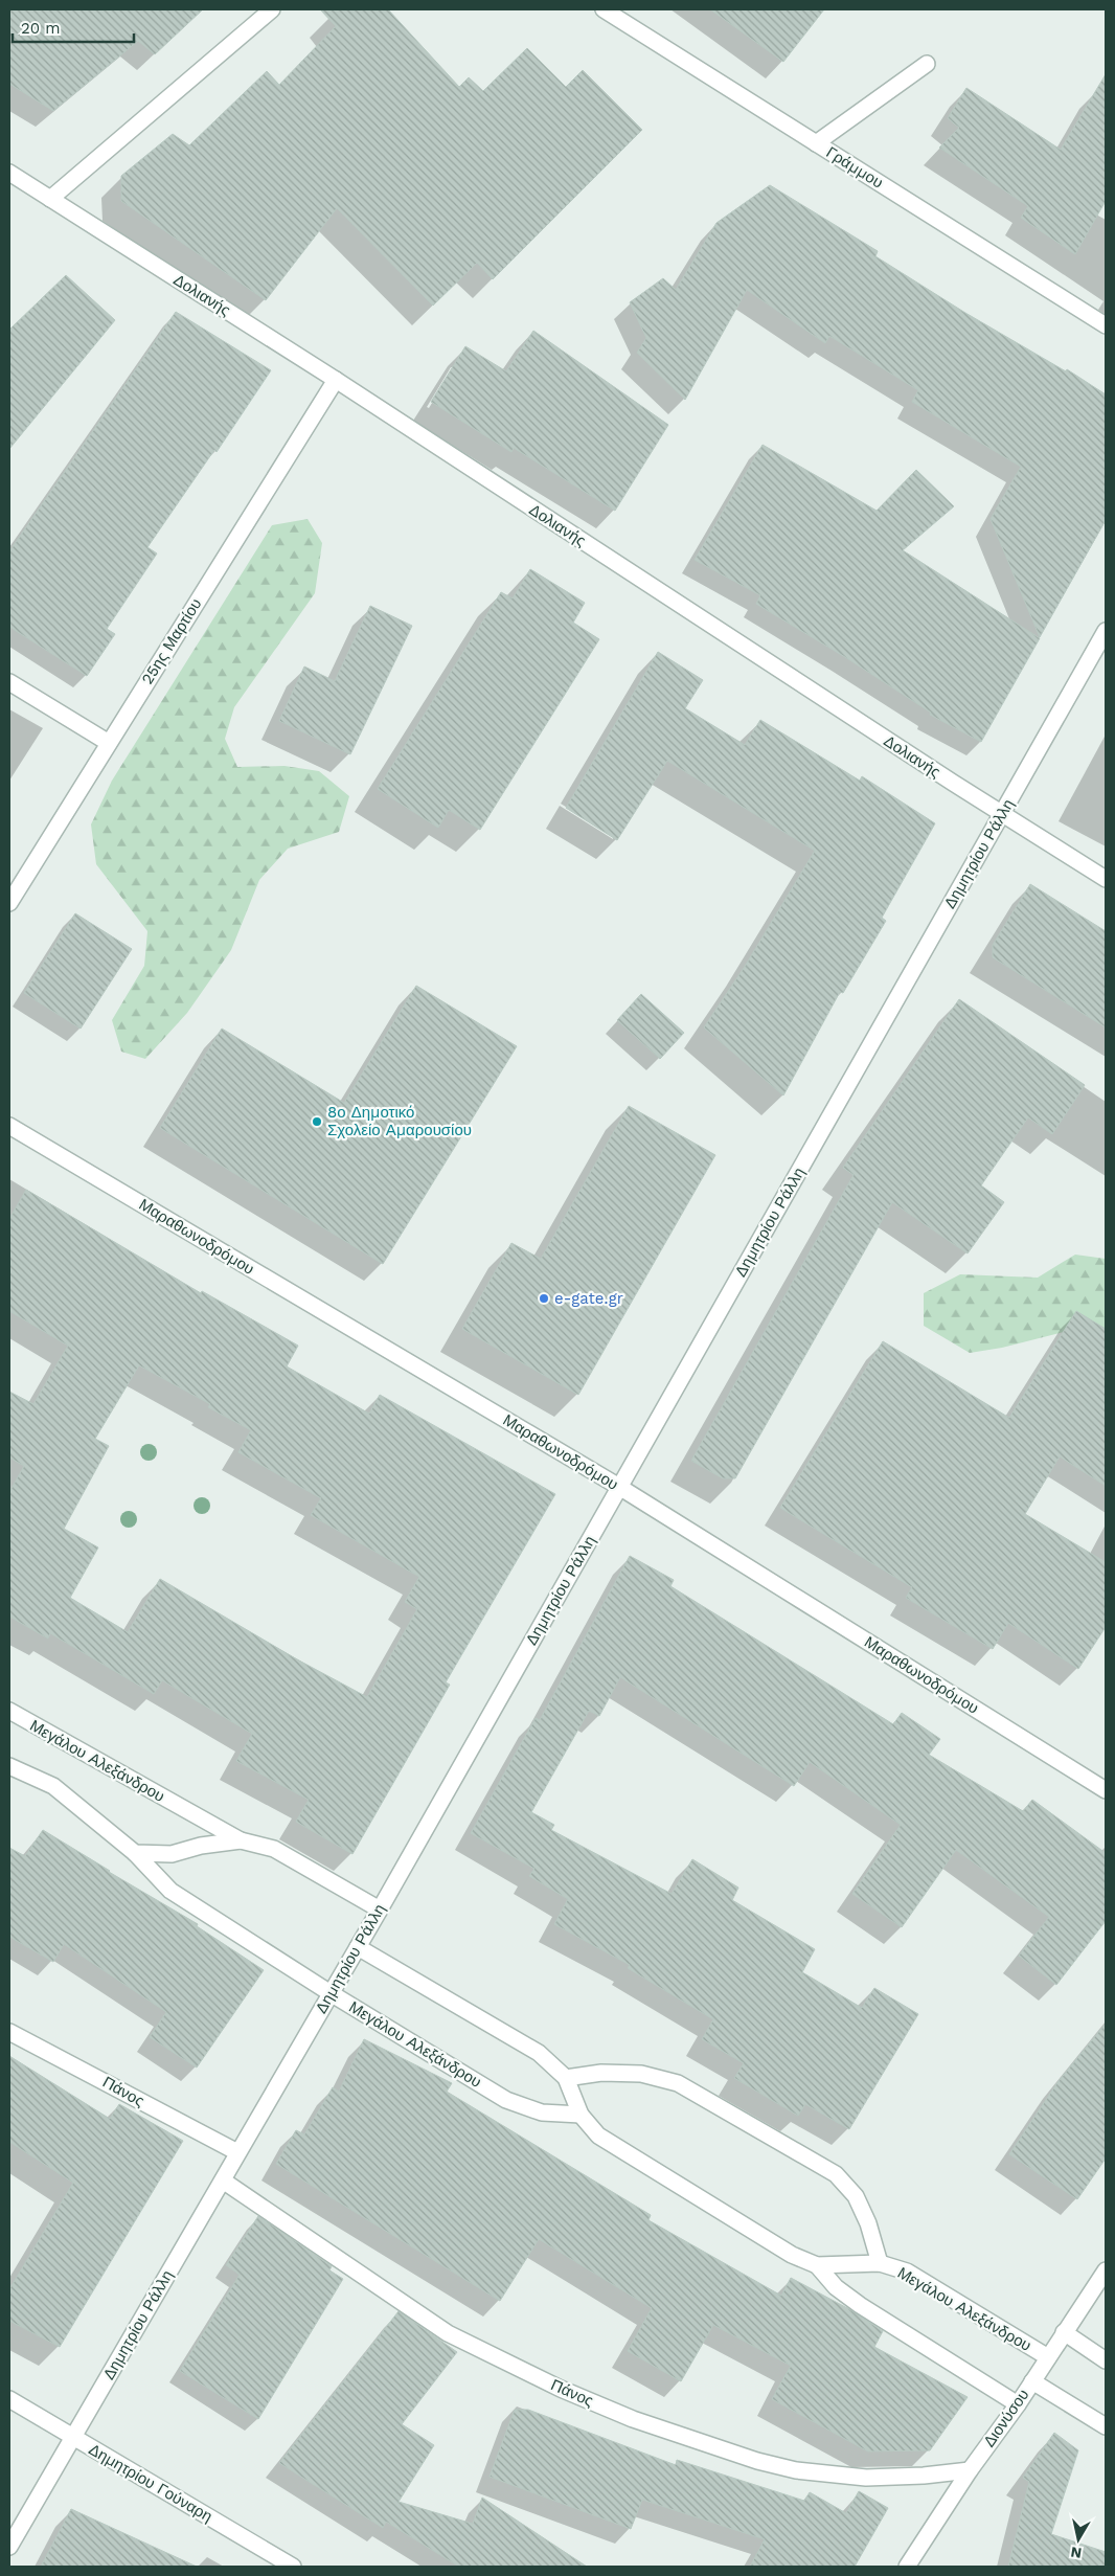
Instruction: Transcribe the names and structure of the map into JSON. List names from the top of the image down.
{
  "streets": {
    "street": [
      "Γράμμου",
      "Δολιανής",
      "25ης Μαρτίου",
      "Δημητρίου Ράλλη",
      "Μαραθωνοδρόμου",
      "Μεγάλου Αλεξάνδρου",
      "Πάνος",
      "Διονύσου",
      "Δημητρίου Γούναρη"
    ]
  },
  "crossings": [
    ["Δολιανής", "25ης Μαρτίου"],
    ["Δολιανής", "Δημητρίου Ράλλη"],
    ["Δημητρίου Ράλλη", "Μαραθωνοδρόμου"],
    ["Δημητρίου Ράλλη", "Μεγάλου Αλεξάνδρου"],
    ["Δημητρίου Ράλλη", "Πάνος"],
    ["Δημητρίου Ράλλη", "Δημητρίου Γούναρη"],
    ["Μεγάλου Αλεξάνδρου", "Διονύσου"],
    ["Πάνος", "Διονύσου"]
  ],
  "places": ["8ο Δημοτικό Σχολείο Αμαρουσίου", "e-gate.gr"],
  "scale_bar": "20 m",
  "north": "bottom"
}
